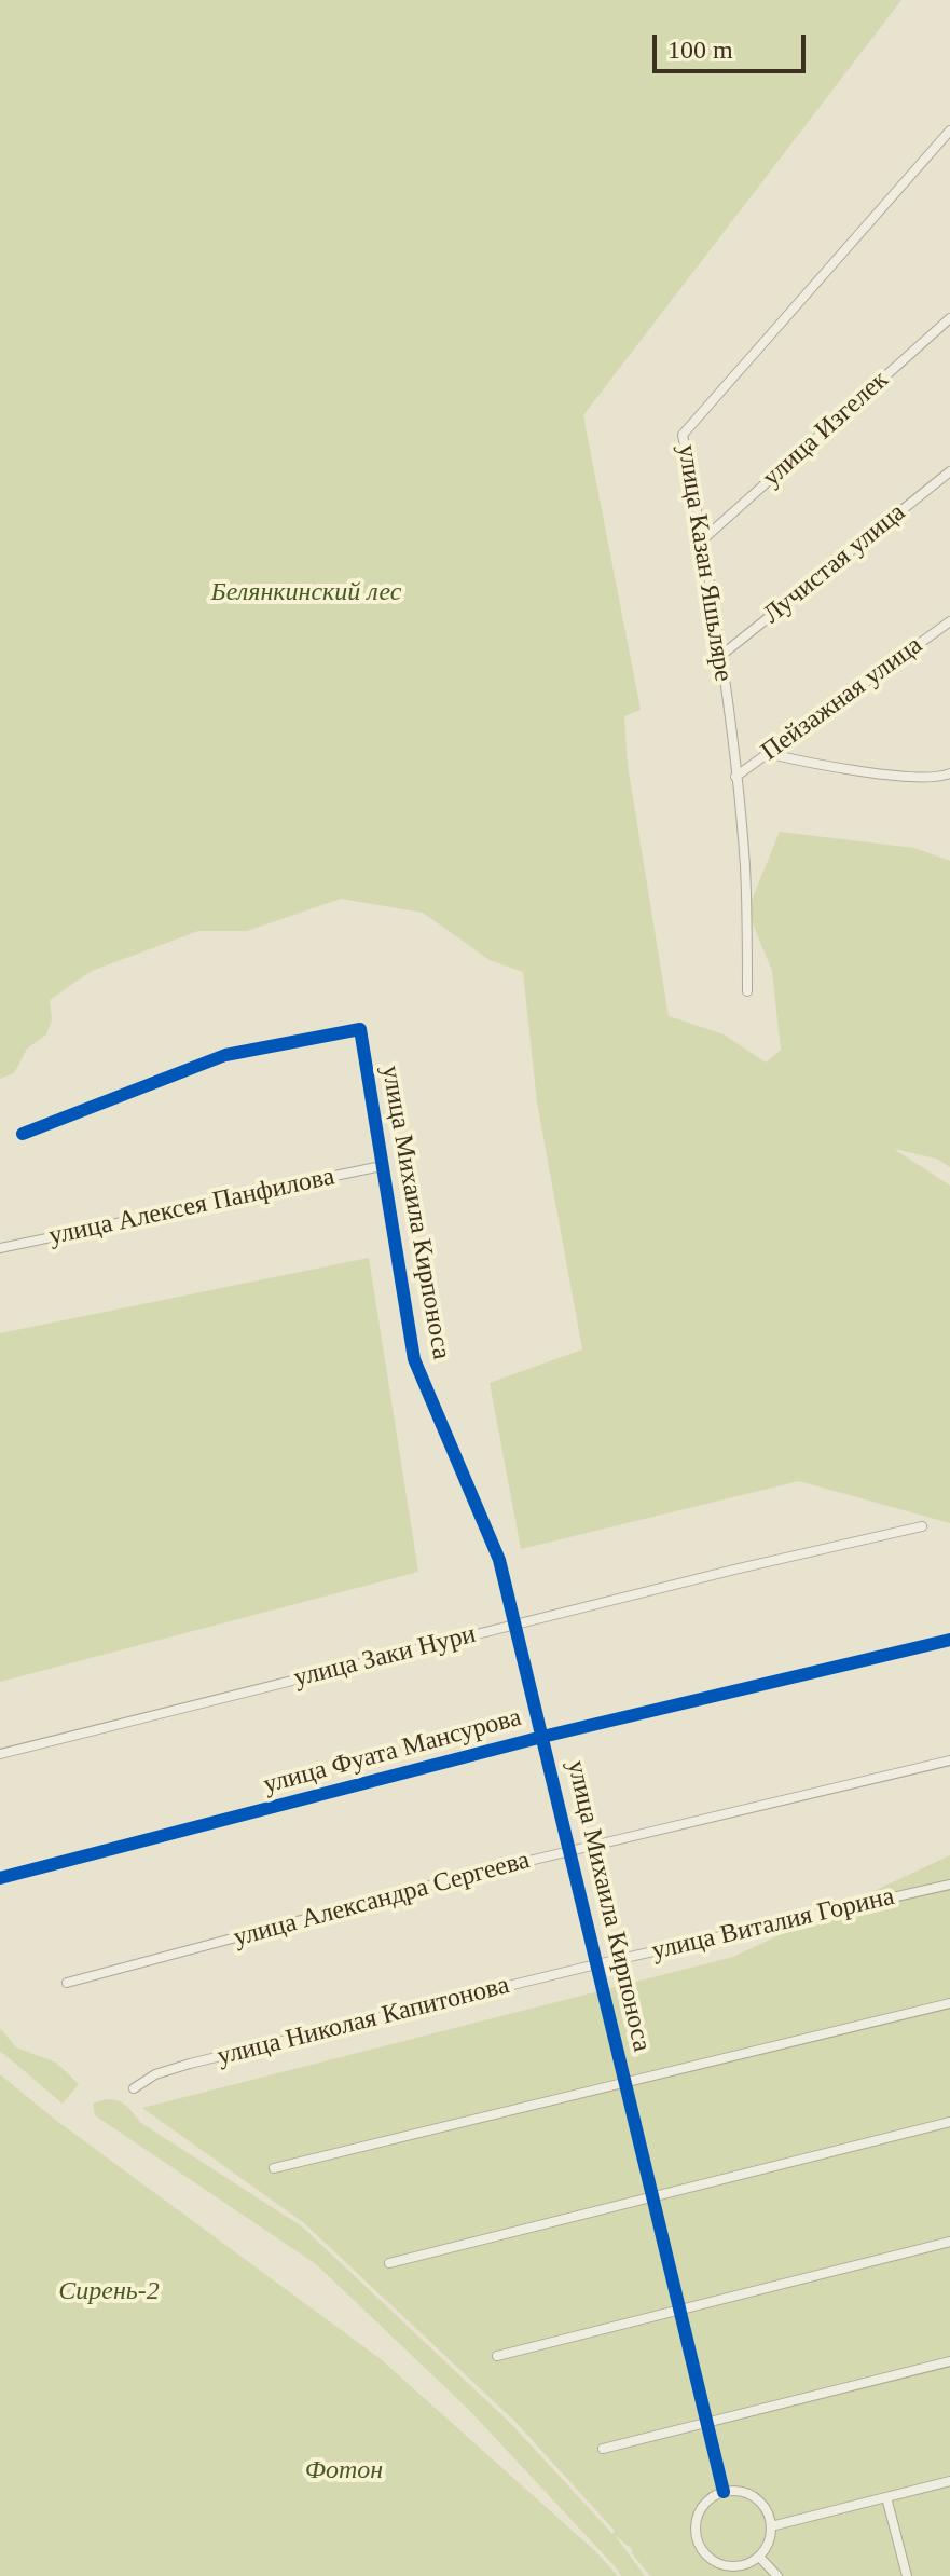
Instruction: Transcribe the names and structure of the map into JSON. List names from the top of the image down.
{
  "streets": {
    "street": [
      "улица Изгелек",
      "улица Казан Яшьляре",
      "Лучистая улица",
      "Пейзажная улица",
      "улица Алексея Панфилова",
      "улица Михаила Кирпоноса",
      "улица Заки Нури",
      "улица Фуата Мансурова",
      "улица Александра Сергеева",
      "улица Виталия Горина",
      "улица Николая Капитонова"
    ]
  },
  "crossings": [
    ["улица Изгелек", "улица Казан Яшьляре"],
    ["улица Казан Яшьляре", "Лучистая улица"],
    ["улица Казан Яшьляре", "Пейзажная улица"],
    ["улица Алексея Панфилова", "улица Михаила Кирпоноса"],
    ["улица Михаила Кирпоноса", "улица Заки Нури"],
    ["улица Михаила Кирпоноса", "улица Фуата Мансурова"],
    ["улица Михаила Кирпоноса", "улица Александра Сергеева"],
    ["улица Михаила Кирпоноса", "улица Виталия Горина"],
    ["улица Михаила Кирпоноса", "улица Николая Капитонова"],
    ["улица Виталия Горина", "улица Николая Капитонова"]
  ],
  "parks": ["Белянкинский лес", "Сирень-2", "Фотон"],
  "scale_bar": "100 m"
}
